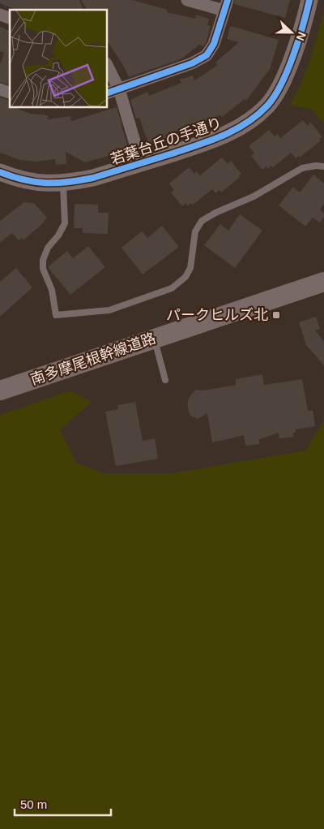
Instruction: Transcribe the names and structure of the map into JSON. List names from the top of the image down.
{
  "streets": {
    "main road": ["南多摩尾根幹線道路"],
    "street": ["若葉台丘の手通り"]
  },
  "places": {
    "transit": ["パークヒルズ北"]
  },
  "scale_bar": "50 m",
  "north": "right"
}
